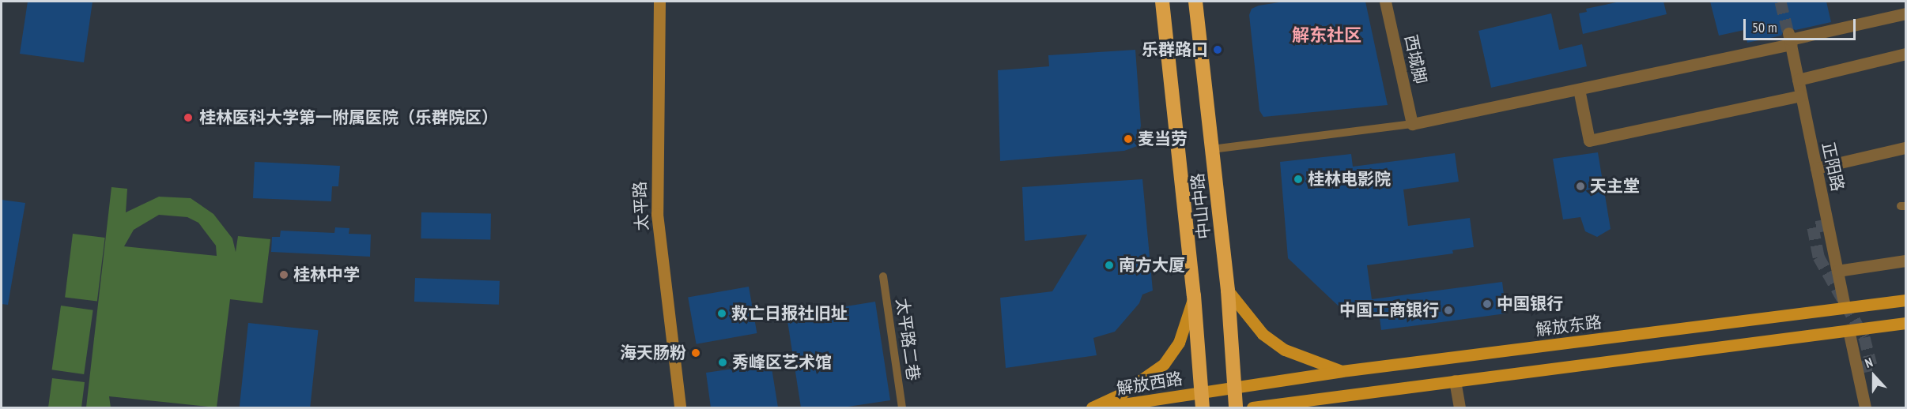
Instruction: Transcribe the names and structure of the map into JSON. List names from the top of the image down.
{
  "streets": {
    "highway": ["中山中路"],
    "main road": ["解放东路", "解放西路"],
    "street": ["西城脚", "正阳路", "太平路"],
    "lane": ["太平路二巷"]
  },
  "crossings": [
    ["正阳路", "解放东路"],
    ["中山中路", "解放东路"],
    ["中山中路", "解放西路"],
    ["解放东路", "解放西路"]
  ],
  "districts": ["解东社区"],
  "places": [
    "乐群路口",
    "桂林医科大学第一附属医院（乐群院区）",
    "麦当劳",
    "桂林电影院",
    "天主堂",
    "南方大厦",
    "桂林中学",
    "中国银行",
    "中国工商银行",
    "救亡日报社旧址",
    "海天肠粉",
    "秀峰区艺术馆"
  ],
  "scale_bar": "50 m",
  "north": "top"
}
